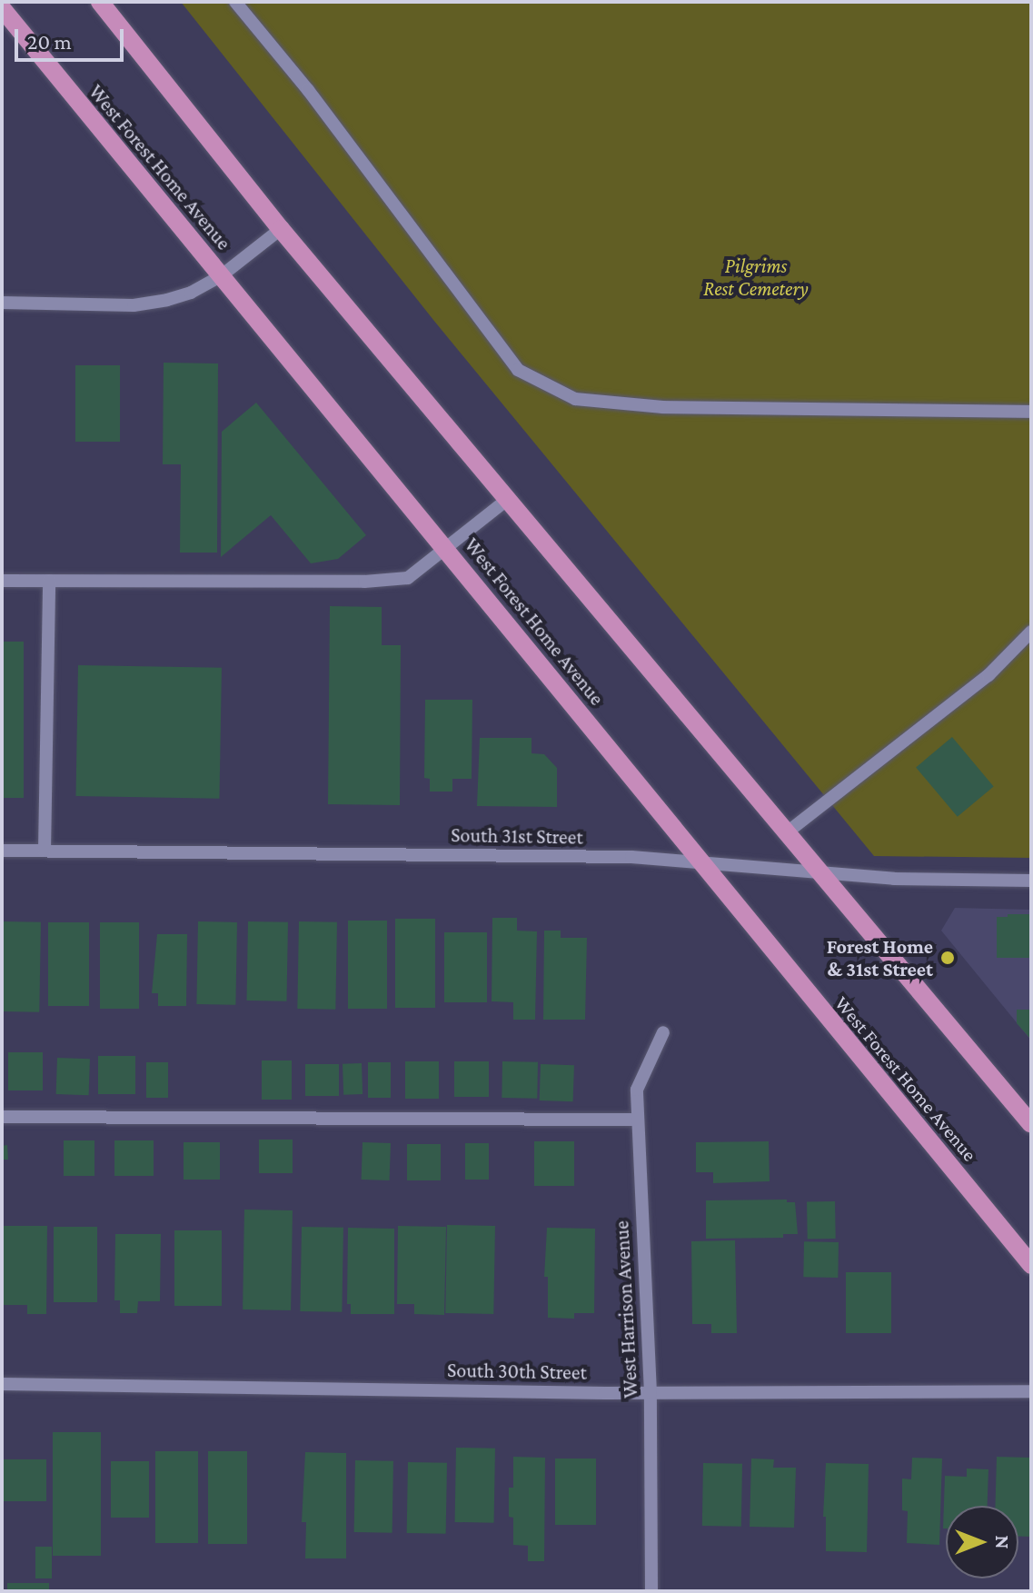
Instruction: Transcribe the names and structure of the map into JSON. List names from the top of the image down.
{
  "streets": {
    "main road": ["West Forest Home Avenue"],
    "street": ["South 31st Street", "West Harrison Avenue", "South 30th Street"]
  },
  "crossings": [
    ["West Forest Home Avenue", "South 31st Street"],
    ["West Harrison Avenue", "South 30th Street"]
  ],
  "parks": ["Pilgrims Rest Cemetery"],
  "places": ["Forest Home & 31st Street"],
  "scale_bar": "20 m",
  "north": "right"
}
